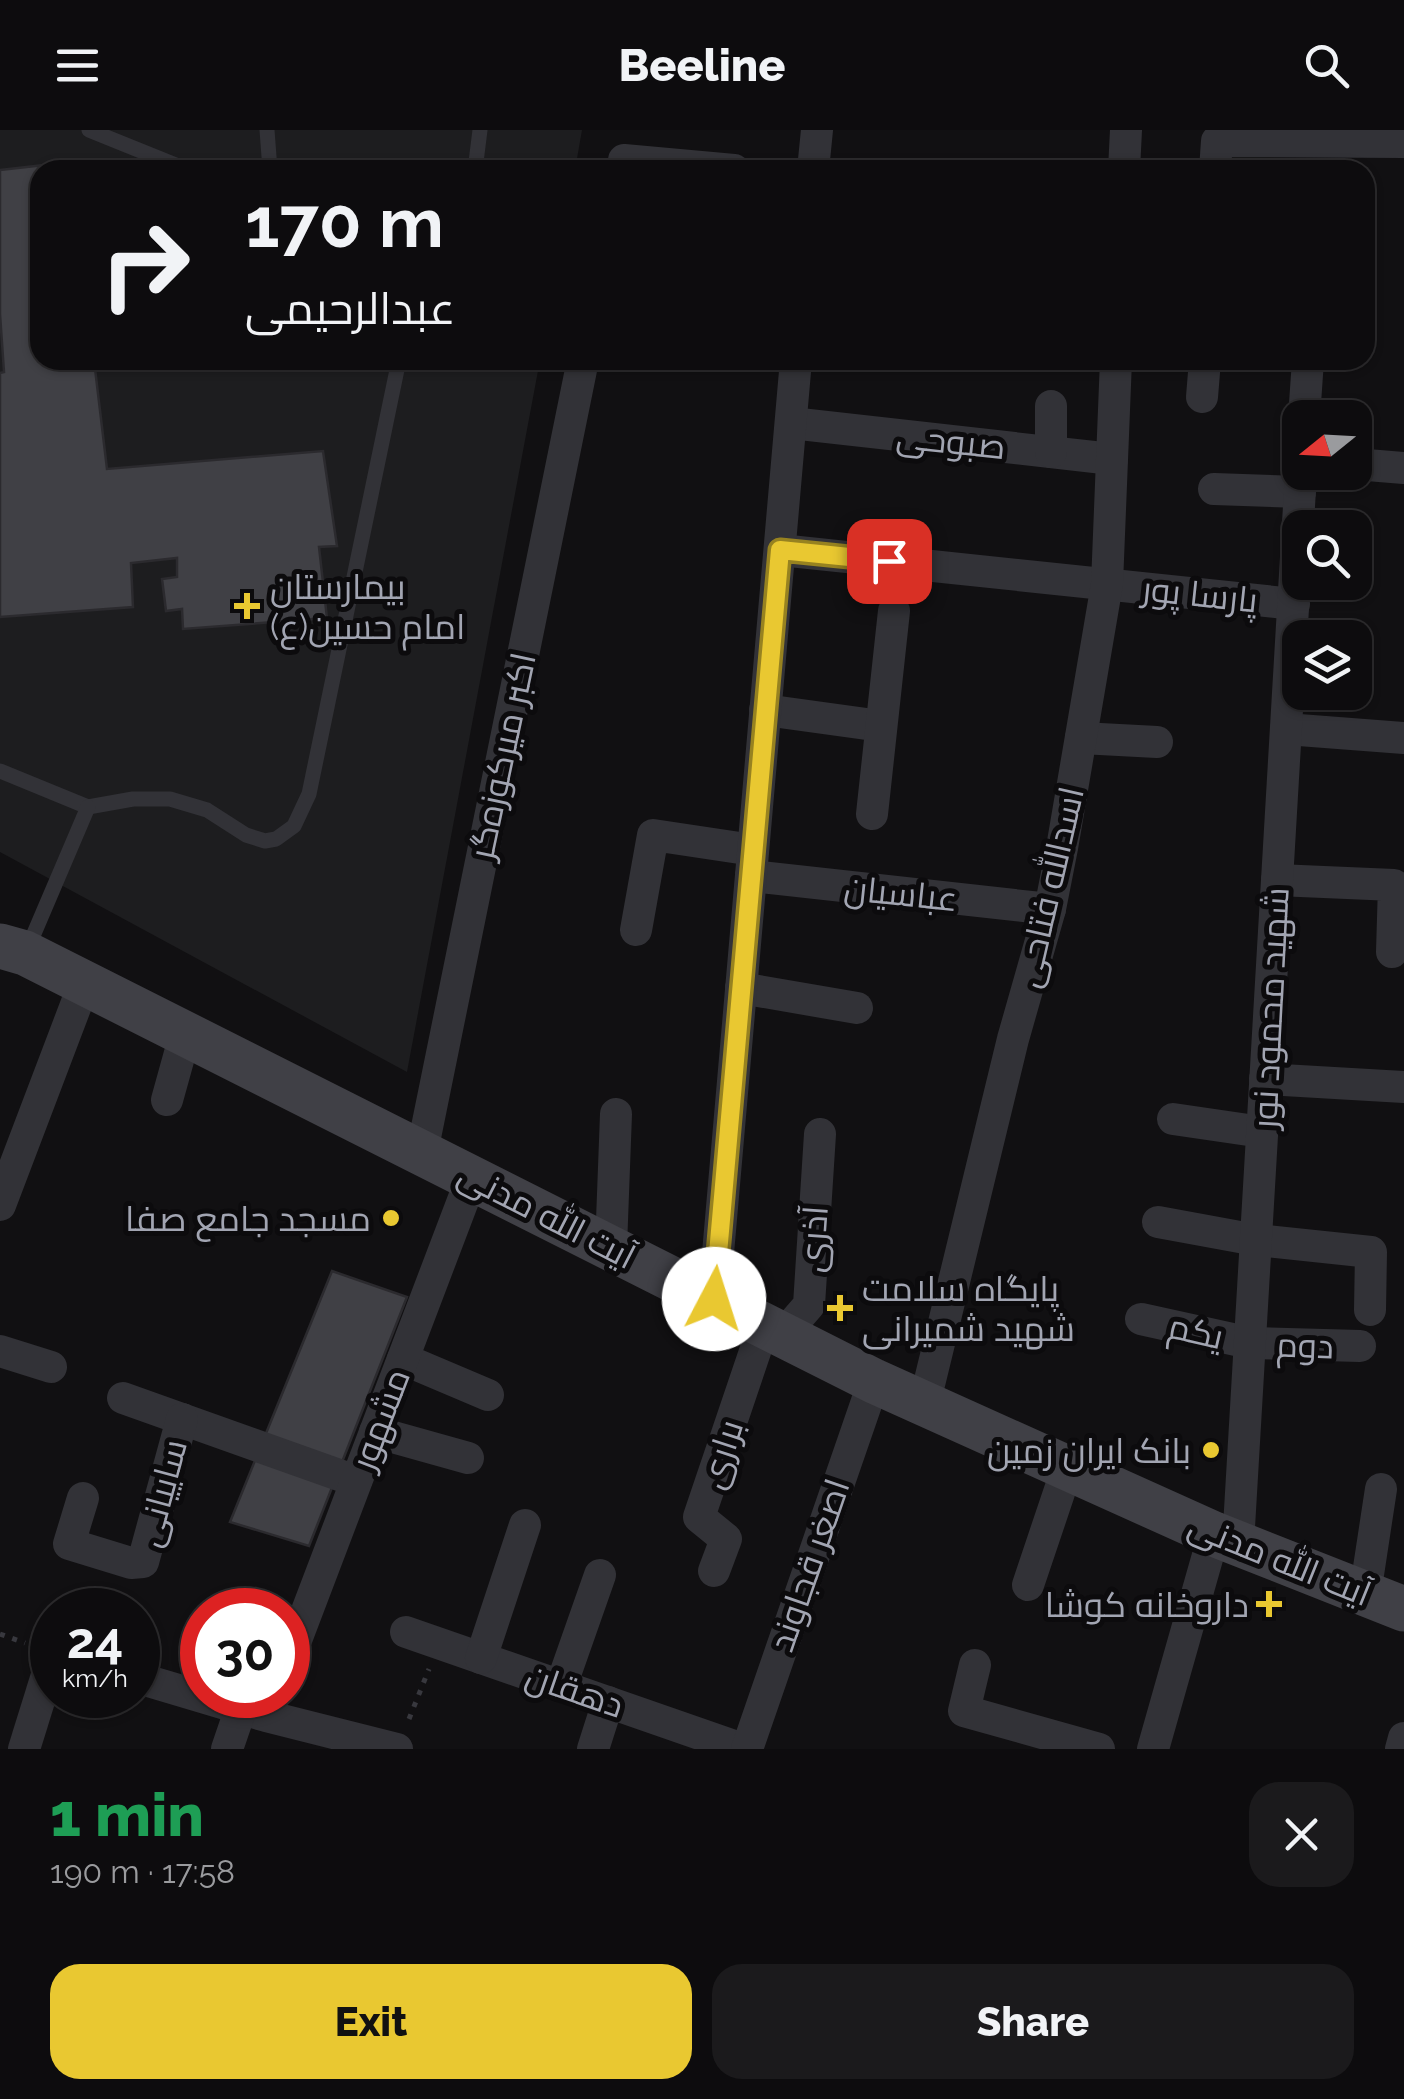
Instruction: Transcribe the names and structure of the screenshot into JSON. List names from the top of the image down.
{
  "streets": {
    "main road": ["آیت الله مدنی"],
    "street": [
      "صبوحی",
      "پارسا پور",
      "اکبر میرکوزه‌گر",
      "اسدالله فتاحی",
      "عباسیان",
      "شهید محمود نور",
      "آذری",
      "یکم",
      "دوم",
      "مشهور",
      "براری",
      "ساییانی",
      "اصغر قجاوند",
      "دهقان"
    ]
  },
  "crossings": [
    ["صبوحی", "اسدالله فتاحی"],
    ["پارسا پور", "اسدالله فتاحی"],
    ["پارسا پور", "شهید محمود نور"],
    ["اکبر میرکوزه‌گر", "آیت الله مدنی"],
    ["اسدالله فتاحی", "عباسیان"],
    ["اسدالله فتاحی", "آیت الله مدنی"],
    ["شهید محمود نور", "آیت الله مدنی"],
    ["شهید محمود نور", "یکم"],
    ["شهید محمود نور", "دوم"],
    ["آیت الله مدنی", "آذری"],
    ["آیت الله مدنی", "مشهور"],
    ["آیت الله مدنی", "براری"],
    ["آیت الله مدنی", "اصغر قجاوند"],
    ["آذری", "براری"],
    ["یکم", "دوم"],
    ["مشهور", "ساییانی"],
    ["اصغر قجاوند", "دهقان"]
  ],
  "places": {
    "health": ["بیمارستان امام حسین(ع)", "پایگاه سلامت شهید شمیرانی", "داروخانه کوشا"],
    "other": ["مسجد جامع صفا", "بانک ایران زمین"]
  },
  "north": "left",
  "page": {
    "header": "Beeline",
    "turn": ["170 m", "عبدالرحیمی"],
    "speed": "24 km/h",
    "limit": "30",
    "heading": ["1 min", "190 m · 17:58"],
    "buttons": ["Exit", "Share"]
  }
}
